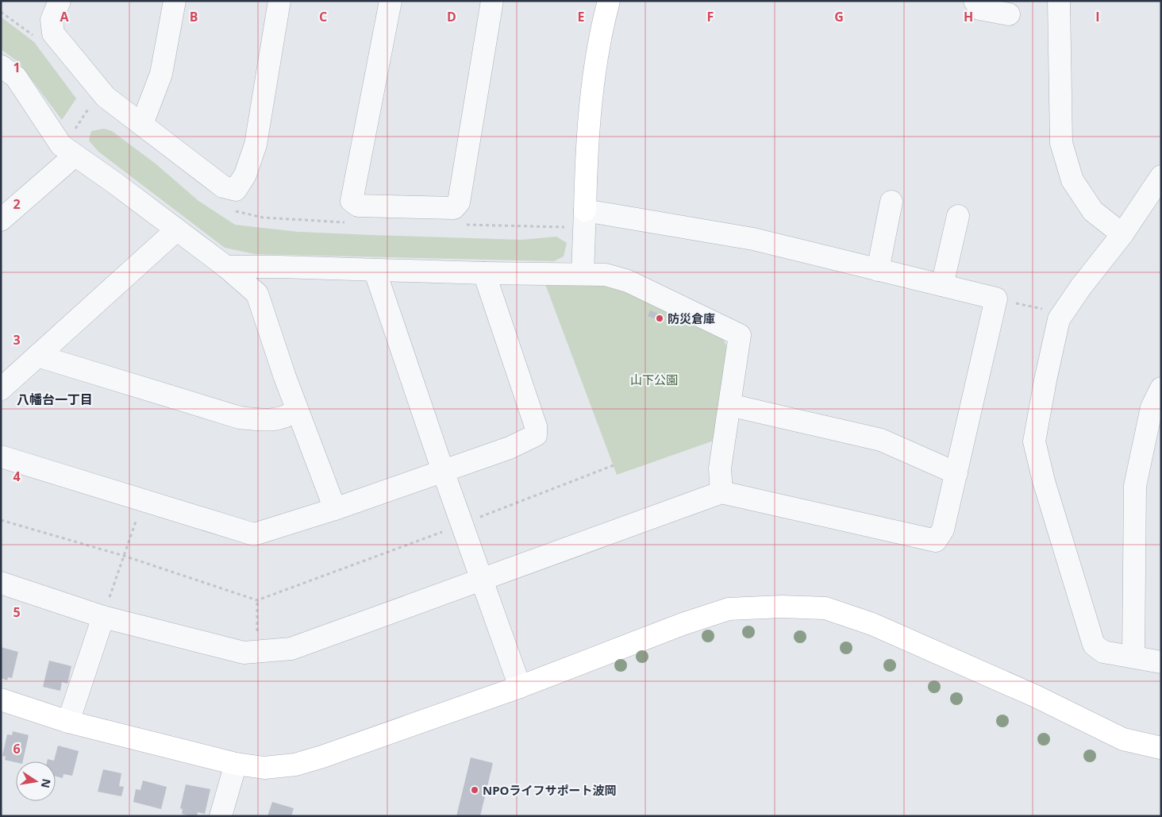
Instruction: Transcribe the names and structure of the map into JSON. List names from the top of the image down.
{
  "districts": ["八幡台一丁目"],
  "parks": ["山下公園"],
  "places": ["防災倉庫", "NPOライフサポート波岡"],
  "north": "right",
  "grid": {
    "columns": [
      "A",
      "B",
      "C",
      "D",
      "E",
      "F",
      "G",
      "H",
      "I"
    ],
    "rows": [
      "1",
      "2",
      "3",
      "4",
      "5",
      "6"
    ]
  }
}
